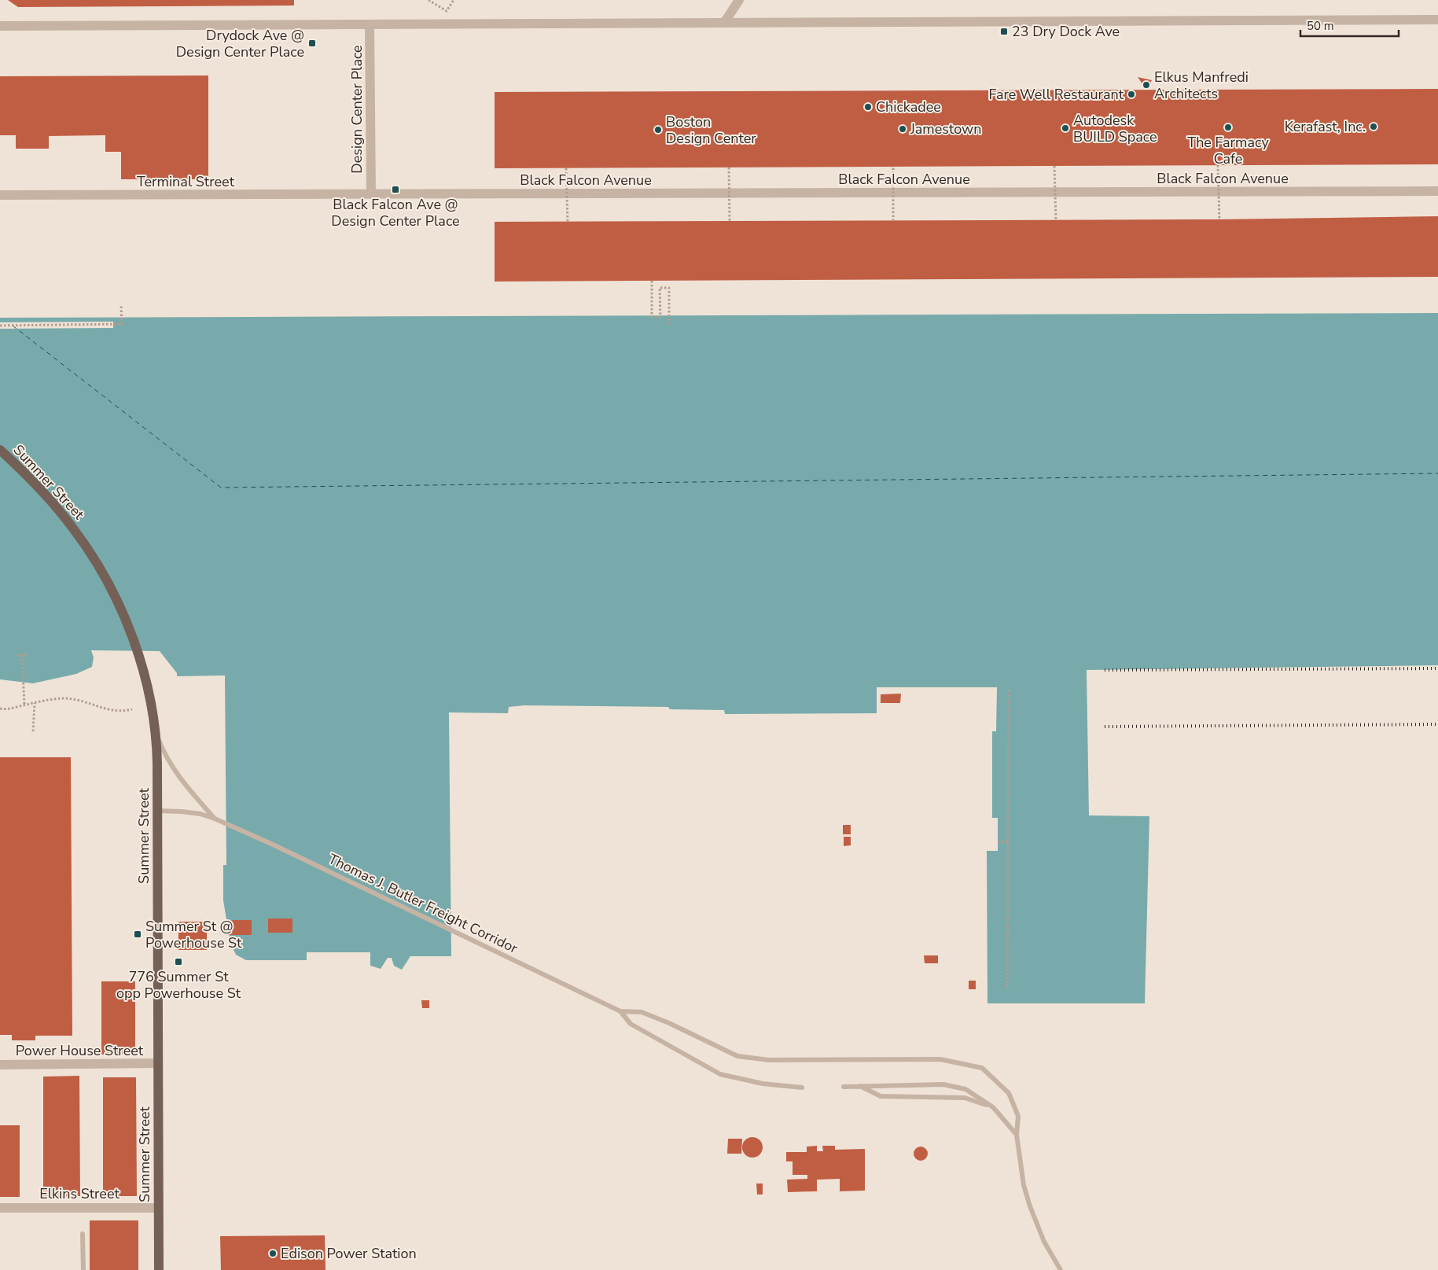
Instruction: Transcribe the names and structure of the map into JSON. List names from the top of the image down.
{
  "streets": {
    "main road": ["Summer Street"],
    "street": [
      "Design Center Place",
      "Black Falcon Avenue",
      "Terminal Street",
      "Power House Street",
      "Elkins Street"
    ],
    "lane": ["Thomas J. Butler Freight Corridor"]
  },
  "crossings": [
    ["Design Center Place", "Black Falcon Avenue"],
    ["Design Center Place", "Terminal Street"],
    ["Black Falcon Avenue", "Terminal Street"],
    ["Summer Street", "Thomas J. Butler Freight Corridor"],
    ["Summer Street", "Power House Street"],
    ["Summer Street", "Elkins Street"]
  ],
  "places": {
    "transit": [
      "23 Dry Dock Ave",
      "Drydock Ave @ Design Center Place",
      "Black Falcon Ave @ Design Center Place",
      "Summer St @ Powerhouse St",
      "776 Summer St opp Powerhouse St"
    ],
    "other": [
      "Elkus Manfredi Architects",
      "Fare Well Restaurant",
      "Chickadee",
      "Kerafast, Inc.",
      "The Farmacy Cafe",
      "Autodesk BUILD Space",
      "Jamestown",
      "Boston Design Center",
      "Edison Power Station"
    ]
  },
  "scale_bar": "50 m"
}
